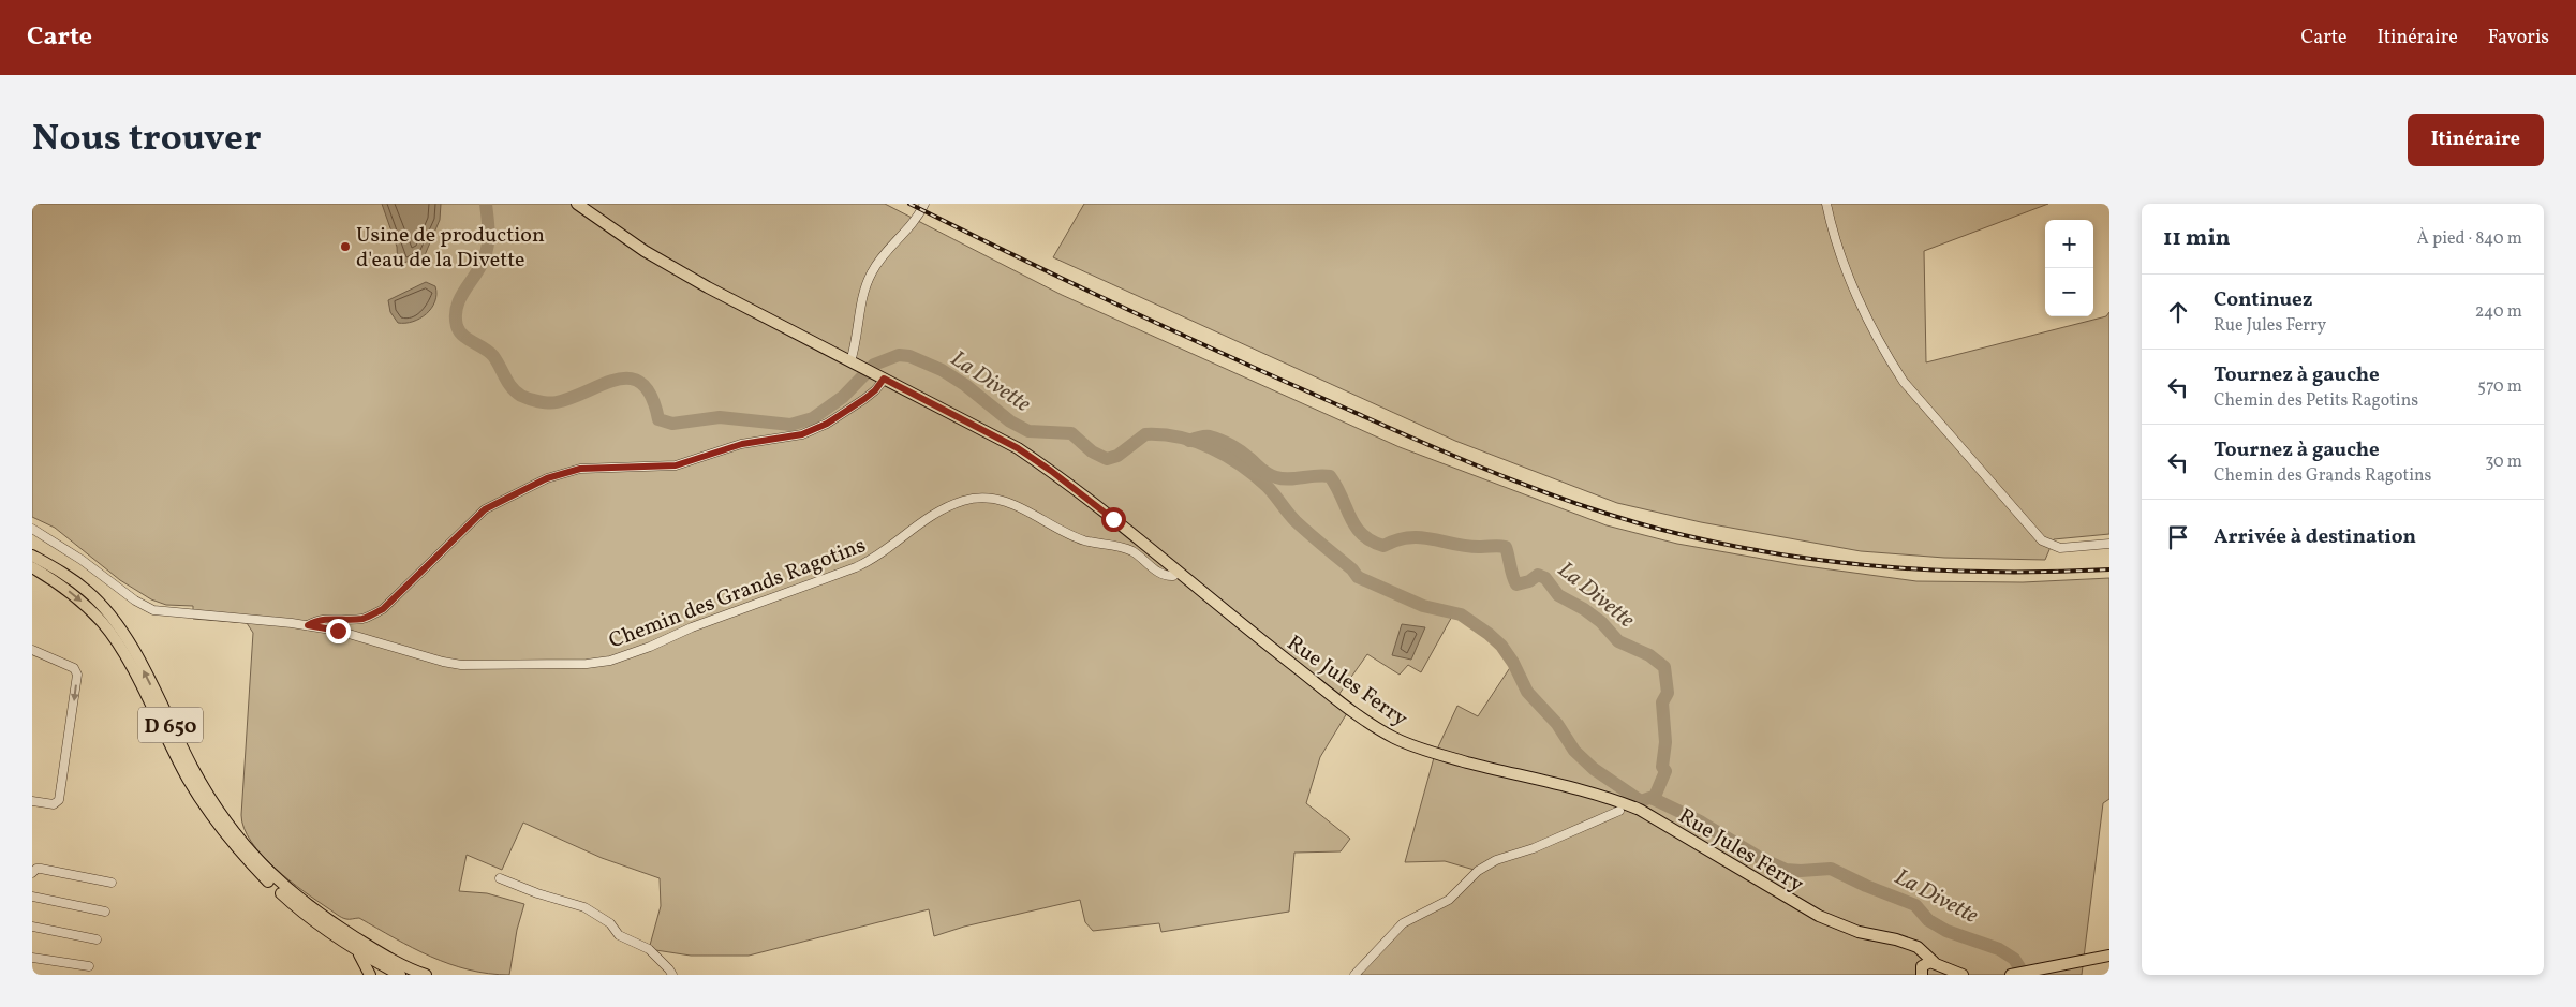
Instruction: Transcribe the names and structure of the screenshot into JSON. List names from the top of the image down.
{
  "streets": {
    "main road": ["Rue Jules Ferry", "D 650"],
    "street": ["Chemin des Grands Ragotins"]
  },
  "crossings": [
    ["Chemin des Grands Ragotins", "Rue Jules Ferry"]
  ],
  "water": ["La Divette"],
  "places": ["Usine de production d'eau de la Divette"],
  "page": {
    "header": "Carte",
    "nav": ["Carte", "Itinéraire", "Favoris"],
    "title": "Nous trouver",
    "buttons": "Itinéraire",
    "heading": ["11 min", "À pied · 840 m"],
    "map_buttons": ["+", "−"],
    "list": [
      ["Continuez", "Rue Jules Ferry", "240 m"],
      ["Tournez à gauche", "Chemin des Petits Ragotins", "570 m"],
      ["Tournez à gauche", "Chemin des Grands Ragotins", "30 m"],
      "Arrivée à destination"
    ]
  }
}
